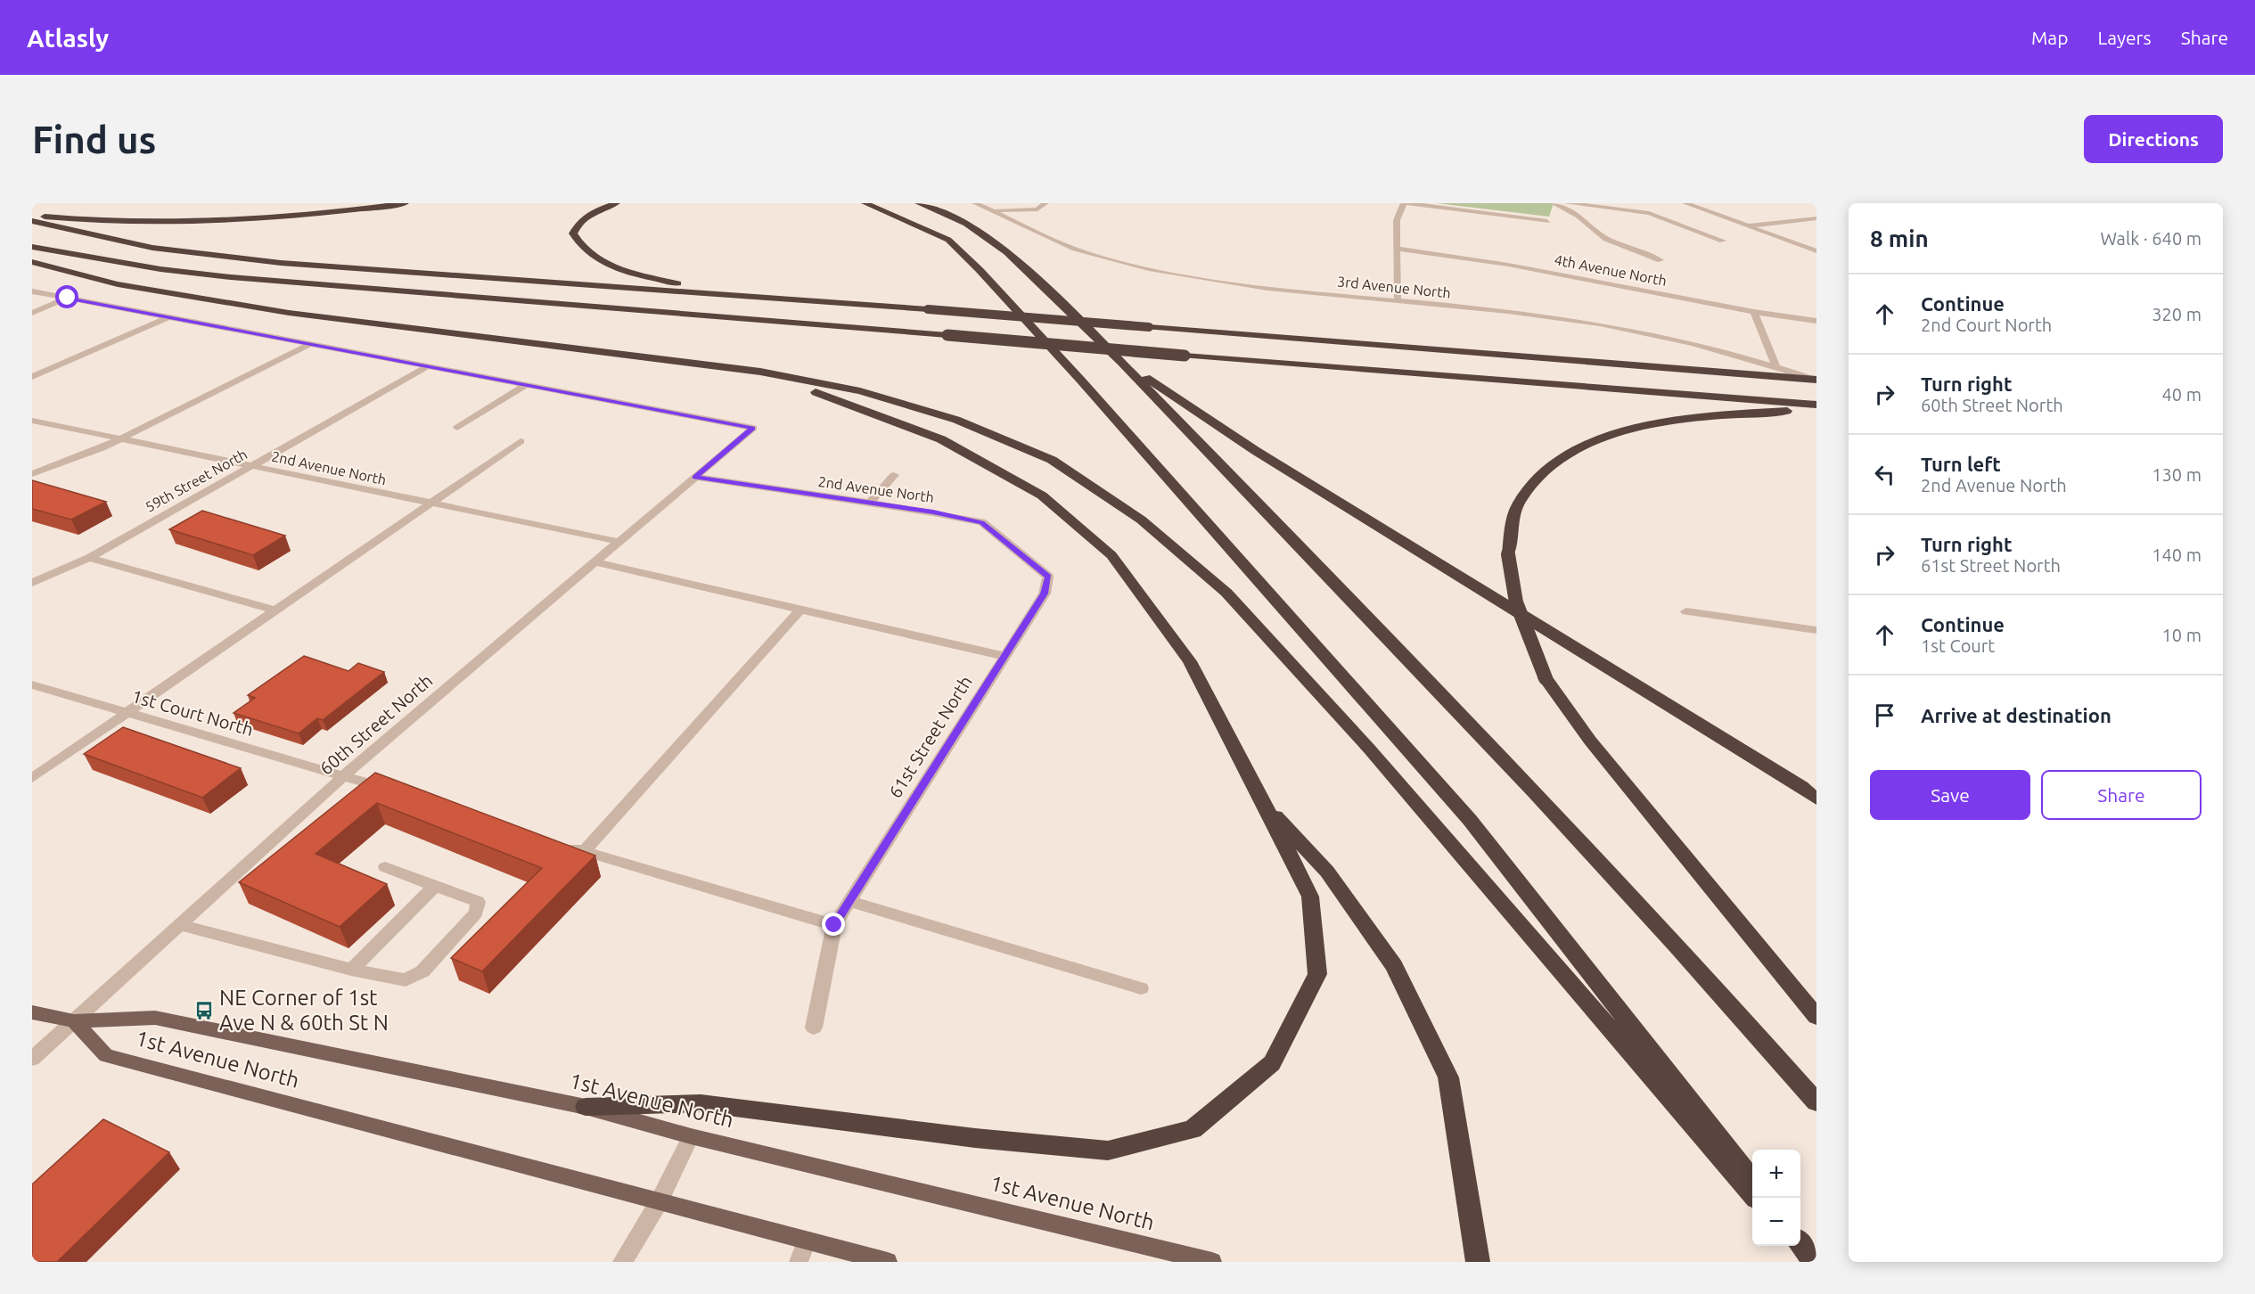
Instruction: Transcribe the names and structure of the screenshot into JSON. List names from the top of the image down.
{
  "streets": {
    "main road": ["1st Avenue North"],
    "street": [
      "4th Avenue North",
      "3rd Avenue North",
      "2nd Avenue North",
      "59th Street North",
      "1st Court North",
      "60th Street North",
      "61st Street North"
    ]
  },
  "crossings": [
    ["2nd Avenue North", "59th Street North"],
    ["2nd Avenue North", "60th Street North"],
    ["2nd Avenue North", "61st Street North"],
    ["1st Court North", "60th Street North"],
    ["60th Street North", "1st Avenue North"]
  ],
  "places": {
    "bus stop": ["NE Corner of 1st Ave N & 60th St N"]
  },
  "page": {
    "header": "Atlasly",
    "nav": ["Map", "Layers", "Share"],
    "buttons": [
      "Directions",
      ["Save", "Share"]
    ],
    "title": "Find us",
    "heading": ["8 min", "Walk · 640 m"],
    "list": [
      ["Continue", "2nd Court North", "320 m"],
      ["Turn right", "60th Street North", "40 m"],
      ["Turn left", "2nd Avenue North", "130 m"],
      ["Turn right", "61st Street North", "140 m"],
      ["Continue", "1st Court", "10 m"],
      "Arrive at destination"
    ],
    "map_buttons": ["+", "−"]
  }
}
